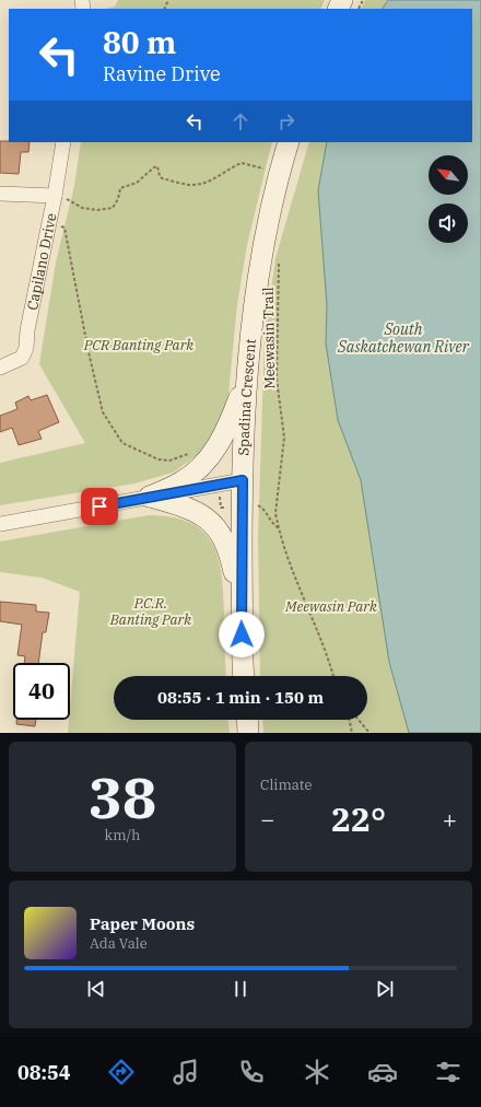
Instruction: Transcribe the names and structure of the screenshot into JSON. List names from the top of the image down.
{
  "streets": {
    "street": ["Capilano Drive", "Spadina Crescent"],
    "path": ["Meewasin Trail"]
  },
  "water": ["South Saskatchewan River"],
  "parks": ["PCR Banting Park", "P.C.R. Banting Park", "Meewasin Park"],
  "north": "top left",
  "page": {
    "turn": ["80 m", "Ravine Drive"],
    "limit": "40",
    "trip": "08:55 · 1 min · 150 m",
    "tile": [
      ["38", "km/h"],
      "Climate"
    ],
    "heat": ["−", "22°", "+"],
    "song": ["Paper Moons", "Ada Vale"],
    "tabs": "08:54"
  }
}
